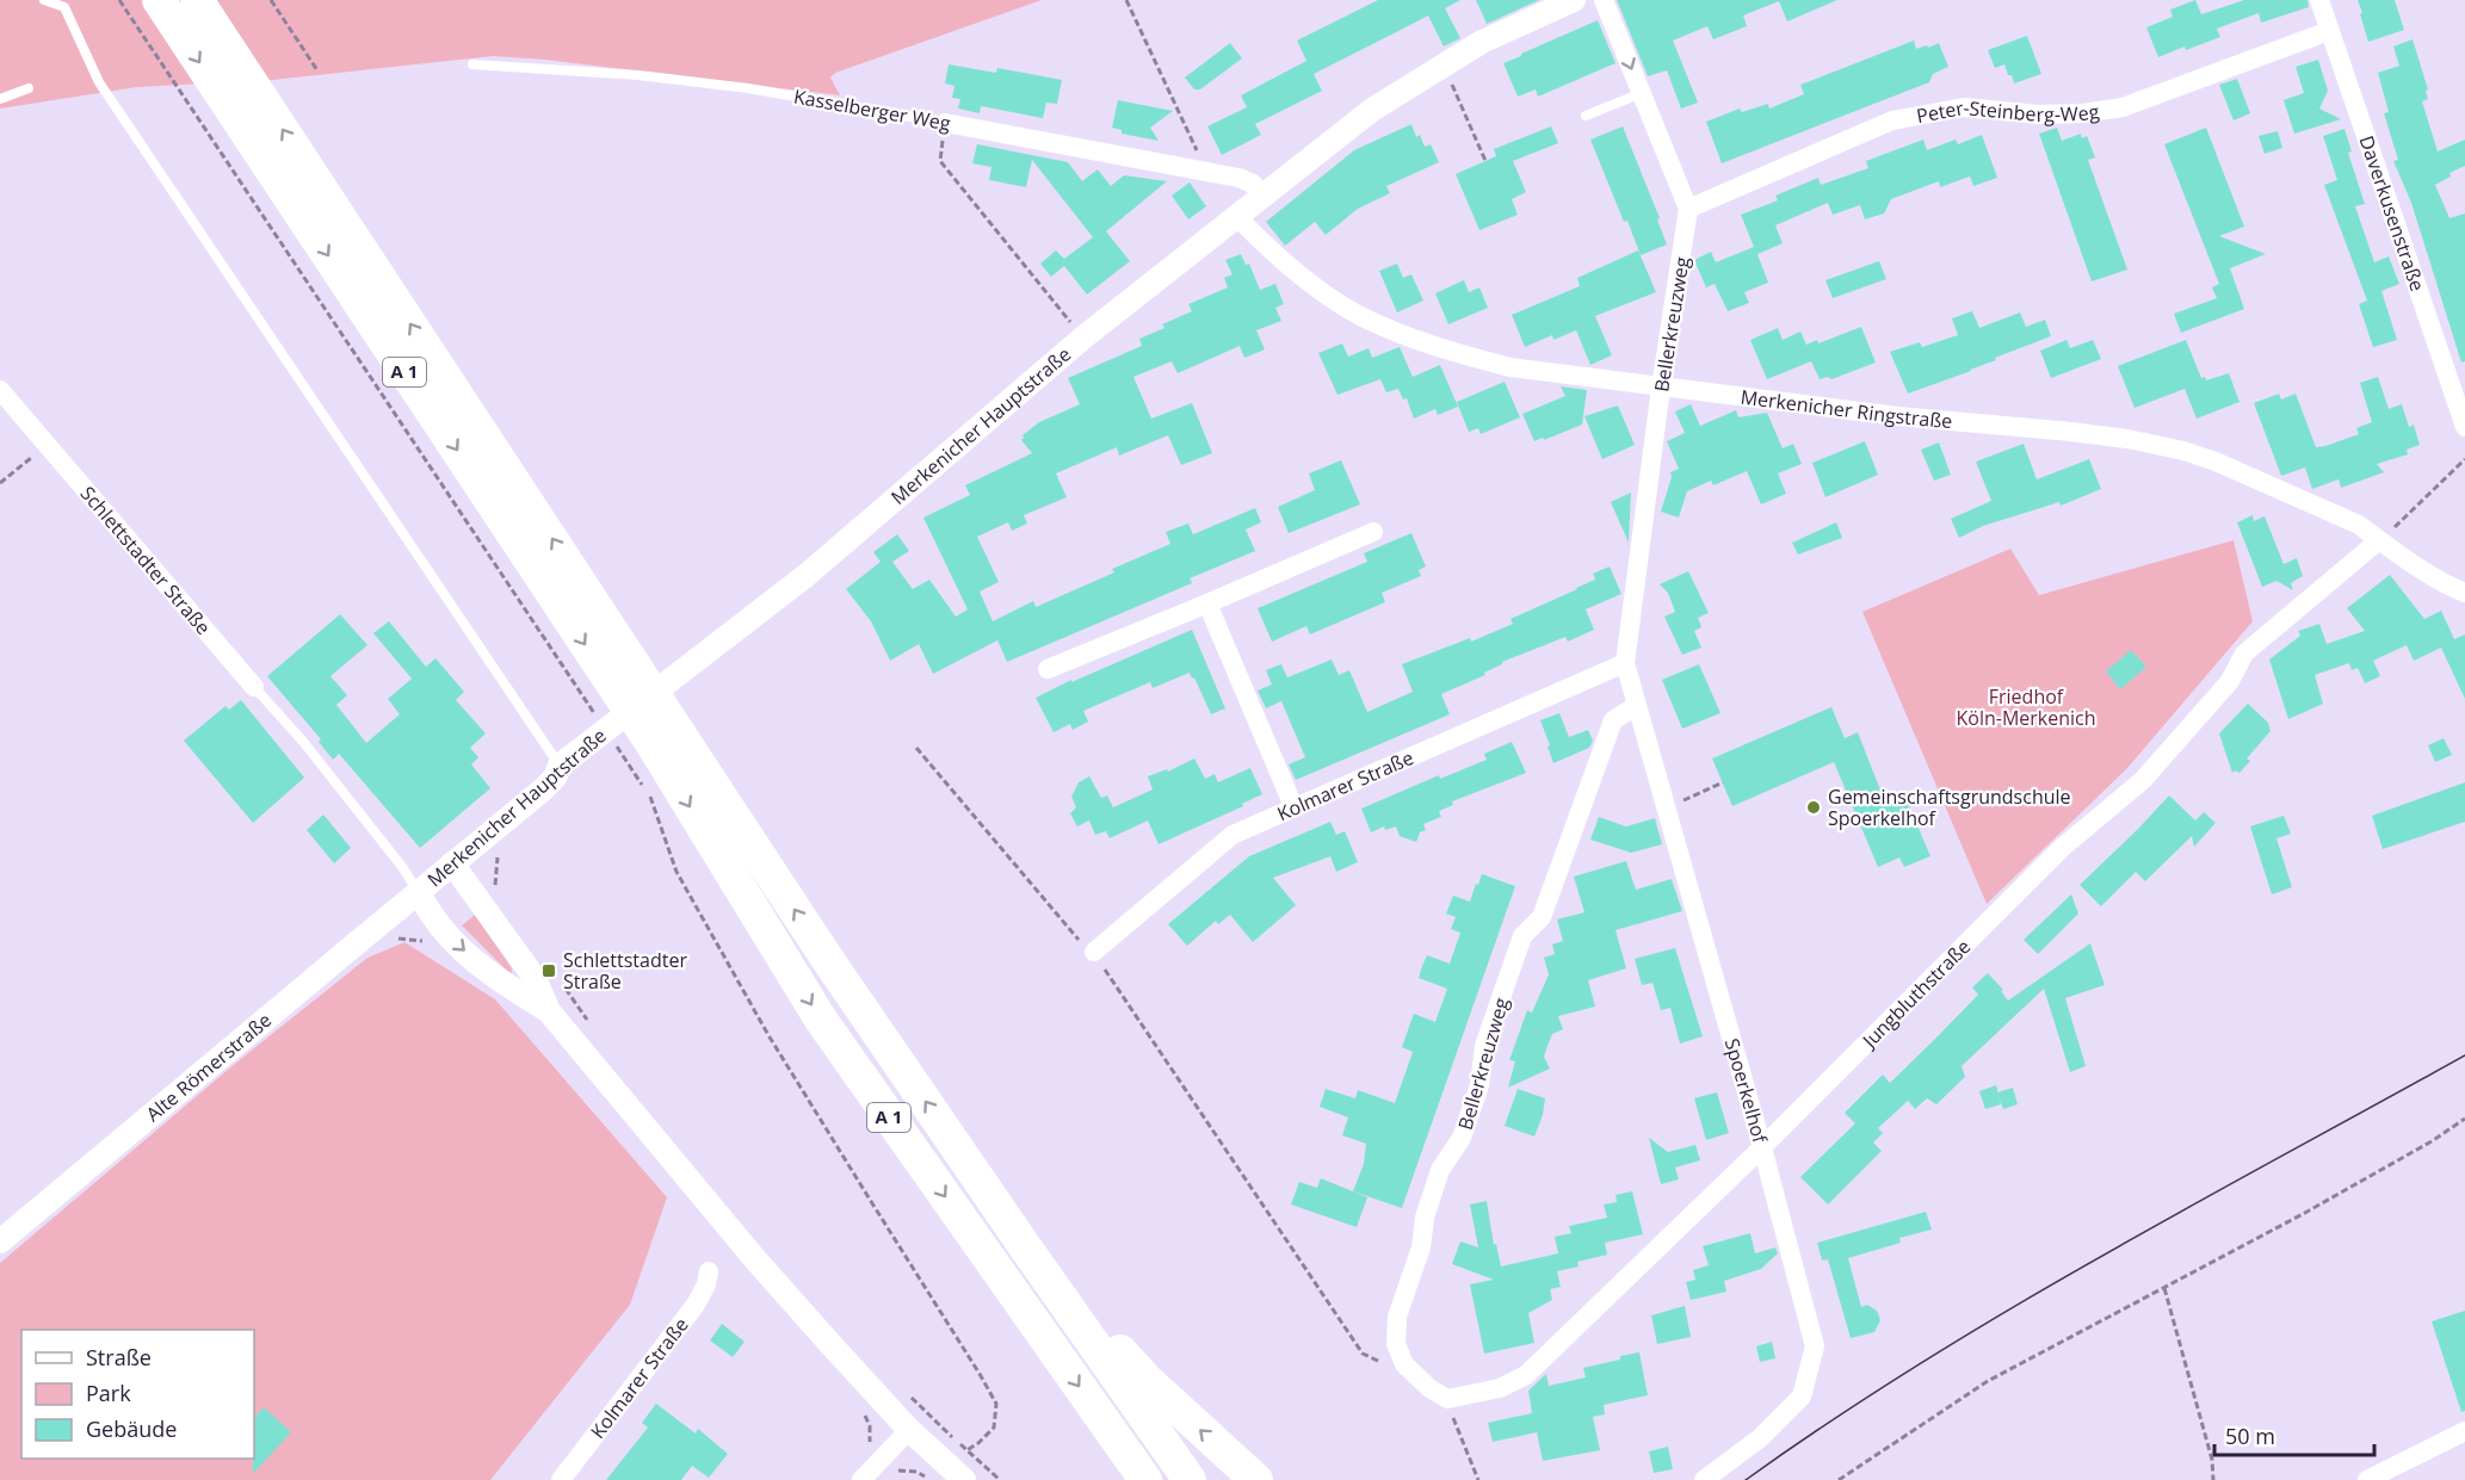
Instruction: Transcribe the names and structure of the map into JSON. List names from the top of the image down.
{
  "streets": {
    "highway": ["A 1"],
    "street": [
      "Kasselberger Weg",
      "Peter-Steinberg-Weg",
      "Daverkusenstraße",
      "Bellerkreuzweg",
      "Merkenicher Ringstraße",
      "Merkenicher Hauptstraße",
      "Schlettstadter Straße",
      "Kolmarer Straße",
      "Jungbluthstraße",
      "Alte Römerstraße",
      "Spoerkelhof"
    ]
  },
  "crossings": [
    ["Kasselberger Weg", "Merkenicher Hauptstraße"],
    ["Peter-Steinberg-Weg", "Daverkusenstraße"],
    ["Peter-Steinberg-Weg", "Bellerkreuzweg"],
    ["Bellerkreuzweg", "Merkenicher Ringstraße"],
    ["Bellerkreuzweg", "Kolmarer Straße"],
    ["Bellerkreuzweg", "Spoerkelhof"],
    ["Merkenicher Ringstraße", "Merkenicher Hauptstraße"],
    ["Merkenicher Ringstraße", "Jungbluthstraße"],
    ["Merkenicher Hauptstraße", "Schlettstadter Straße"],
    ["Merkenicher Hauptstraße", "Alte Römerstraße"],
    ["Schlettstadter Straße", "Alte Römerstraße"],
    ["Kolmarer Straße", "Spoerkelhof"],
    ["Jungbluthstraße", "Spoerkelhof"]
  ],
  "parks": ["Friedhof Köln-Merkenich"],
  "places": {
    "other": ["Gemeinschaftsgrundschule Spoerkelhof"],
    "transit": ["Schlettstadter Straße"]
  },
  "legend": ["Straße", "Park", "Gebäude"],
  "scale_bar": "50 m"
}
